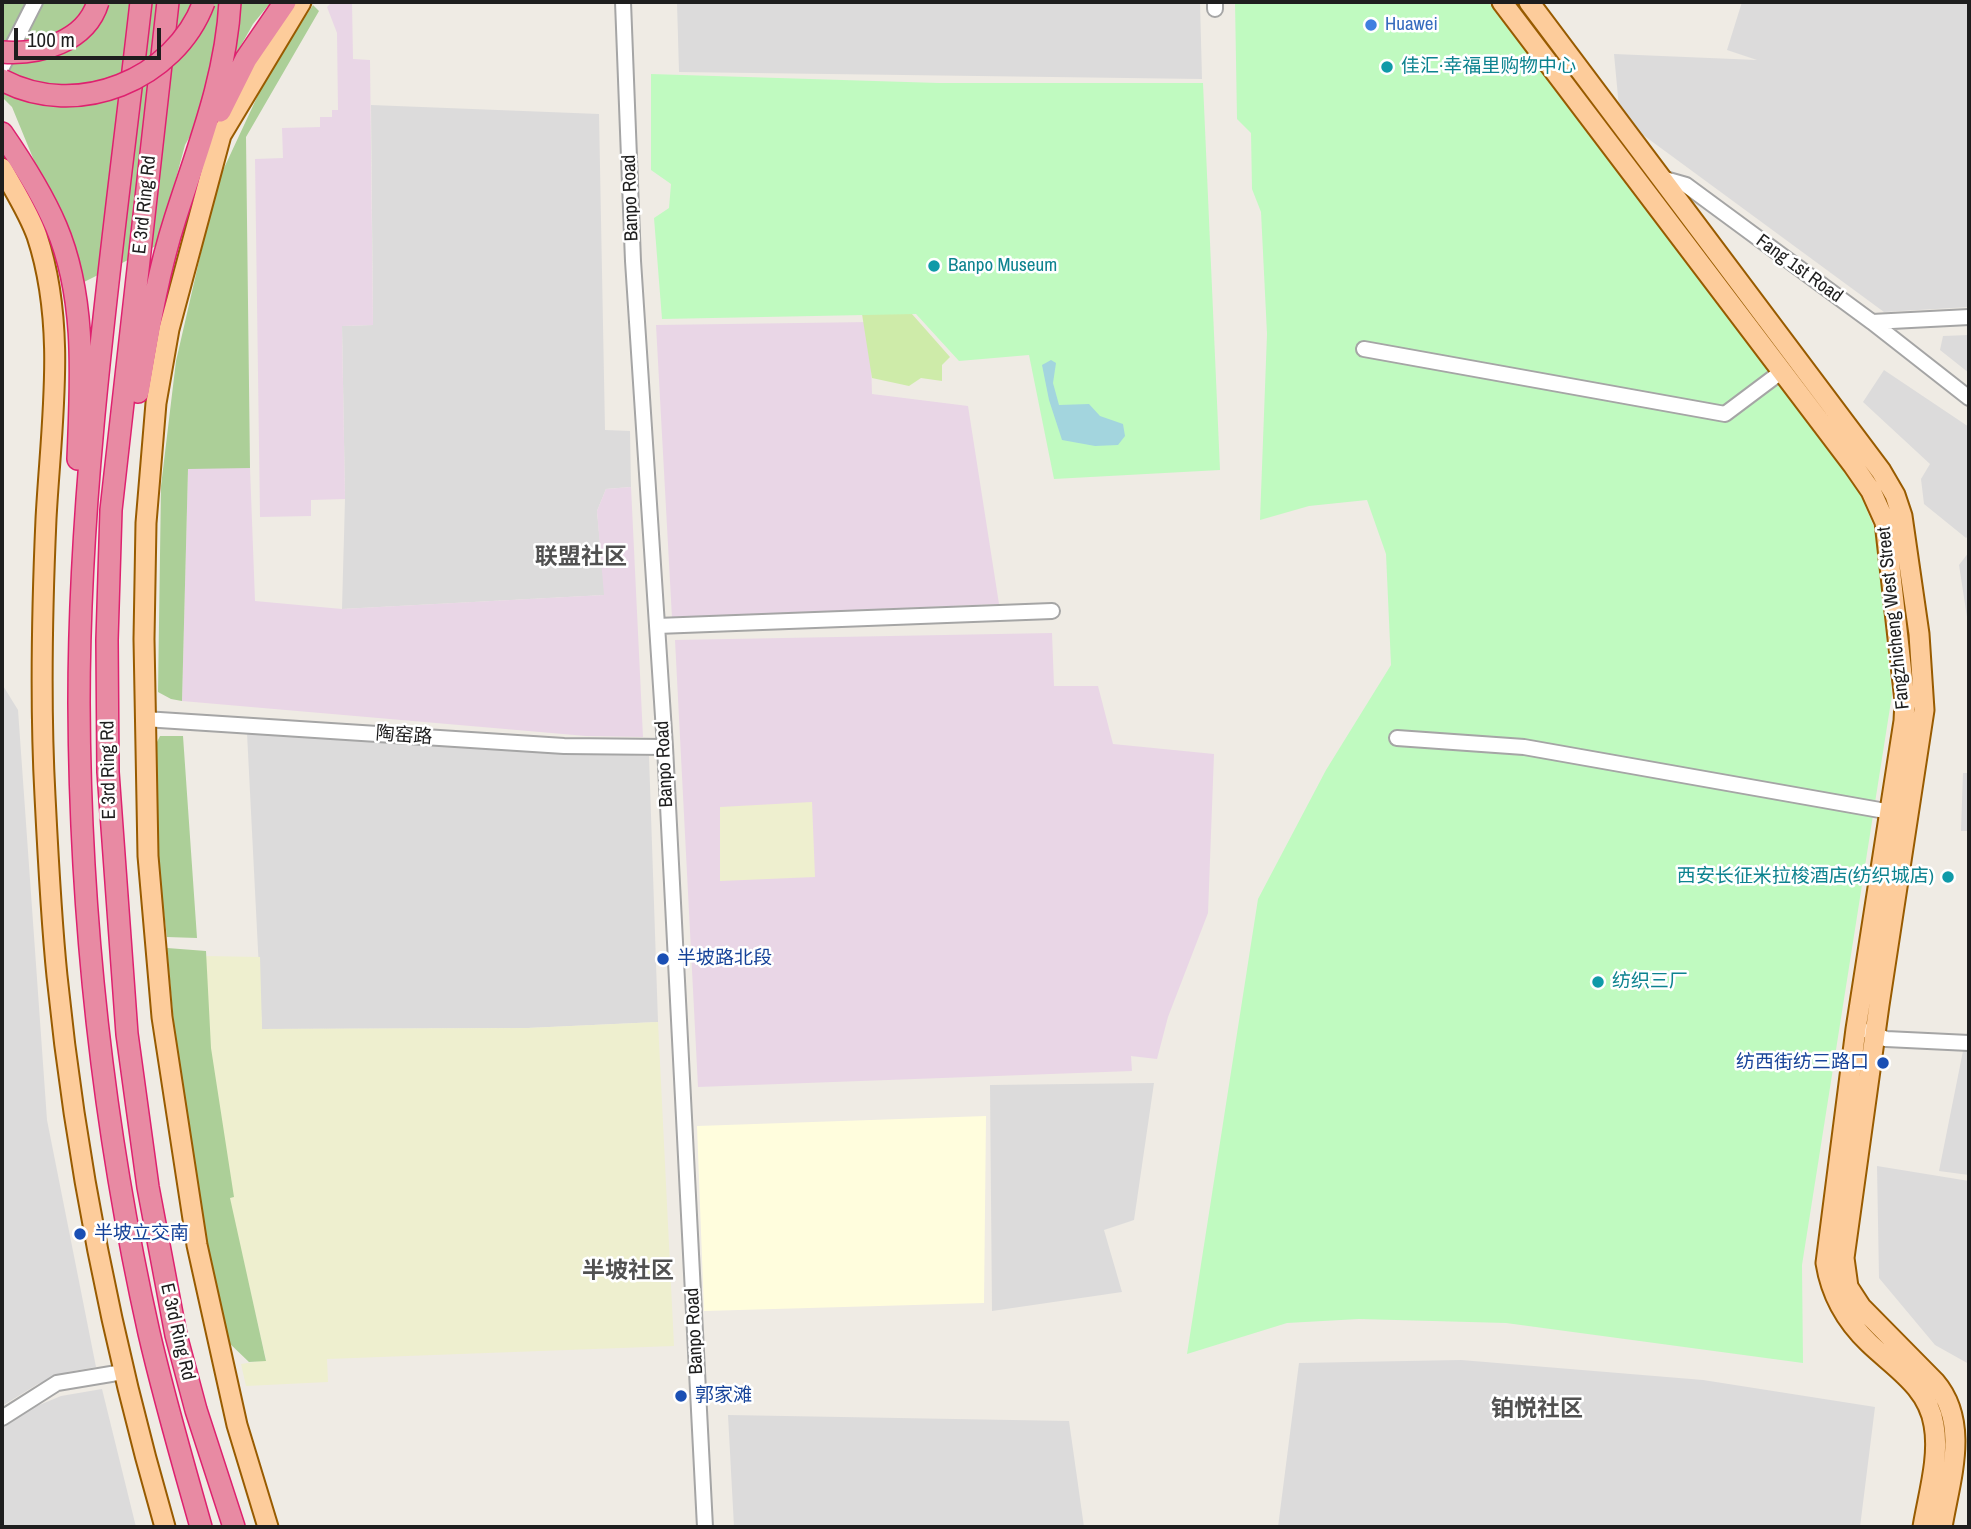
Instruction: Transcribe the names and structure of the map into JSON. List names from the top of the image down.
{
  "streets": {
    "highway": ["E 3rd Ring Rd"],
    "main road": ["Fangzhicheng West Street"],
    "street": ["Banpo Road", "Fang 1st Road", "陶窑路"]
  },
  "crossings": [
    ["Banpo Road", "陶窑路"],
    ["Fang 1st Road", "Fangzhicheng West Street"]
  ],
  "districts": ["联盟社区", "半坡社区", "铂悦社区"],
  "places": [
    "Huawei",
    "佳汇·幸福里购物中心",
    "Banpo Museum",
    "西安长征米拉梭酒店(纺织城店)",
    "半坡路北段",
    "纺织三厂",
    "纺西街纺三路口",
    "半坡立交南",
    "郭家滩"
  ],
  "scale_bar": "100 m"
}
